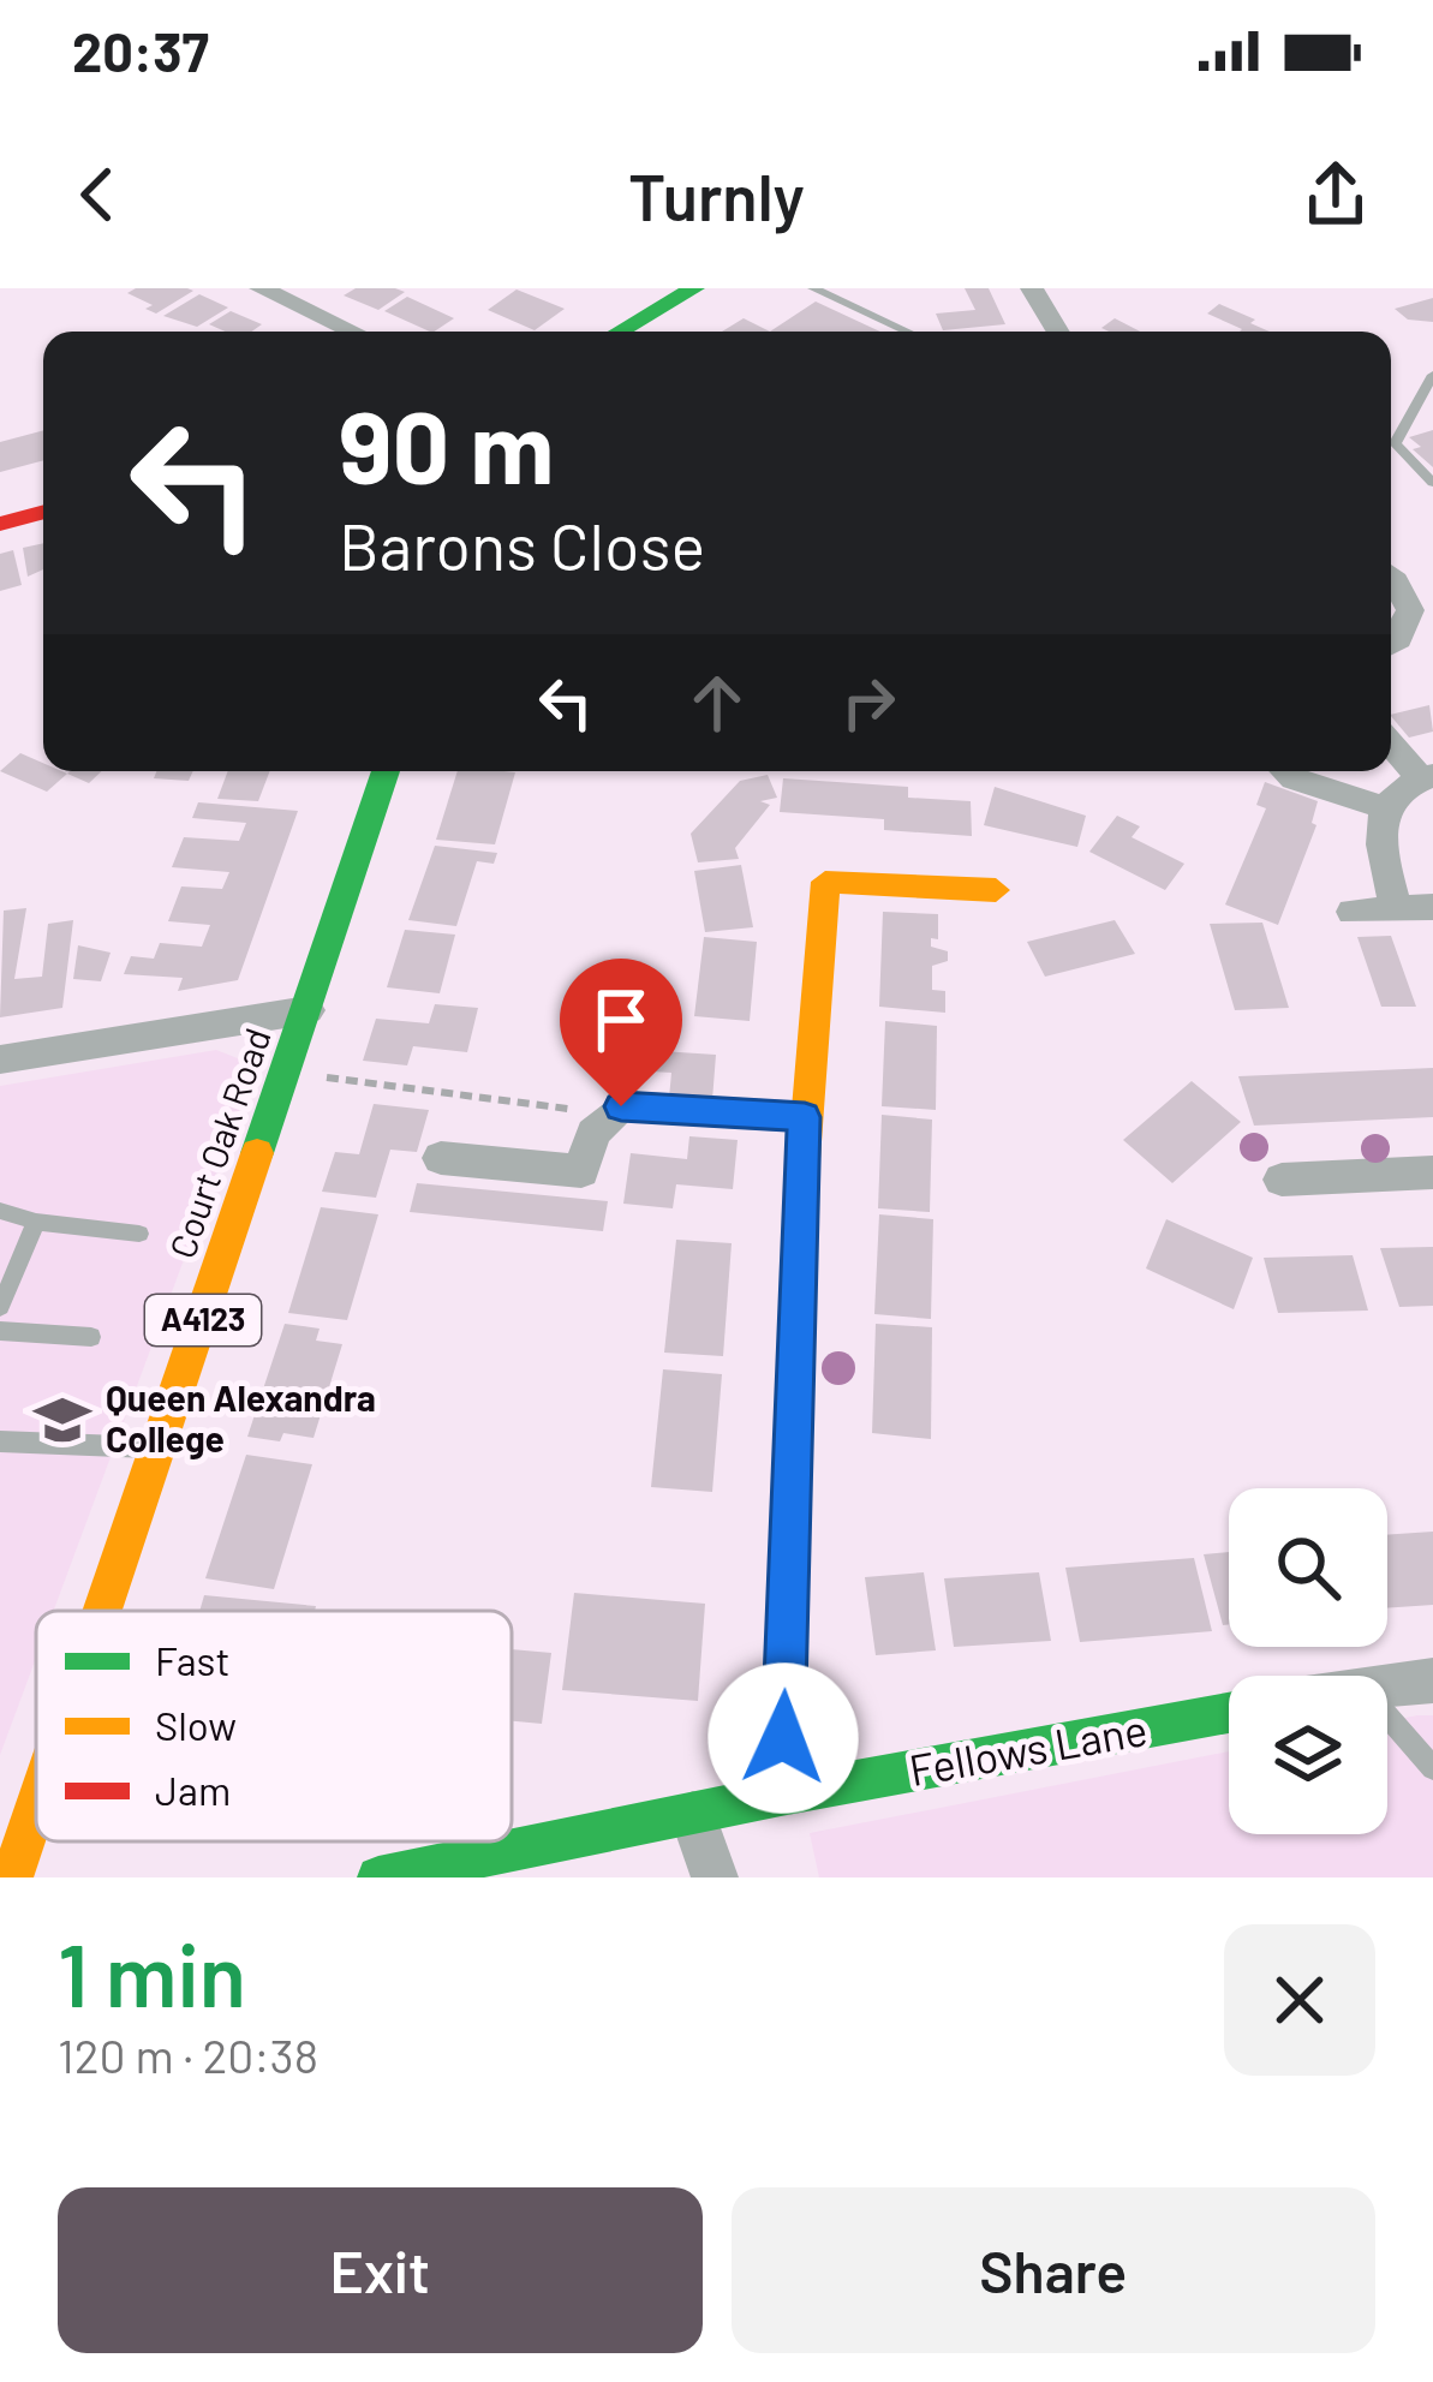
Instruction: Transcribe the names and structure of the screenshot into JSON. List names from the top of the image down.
{
  "streets": {
    "street": ["Court Oak Road", "A4123", "Fellows Lane"]
  },
  "places": {
    "school or university": ["Queen Alexandra College"]
  },
  "legend": ["Fast", "Slow", "Jam"],
  "page": {
    "status": "20:37",
    "header": "Turnly",
    "turn": ["90 m", "Barons Close"],
    "heading": ["1 min", "120 m · 20:38"],
    "buttons": ["Exit", "Share"]
  }
}
